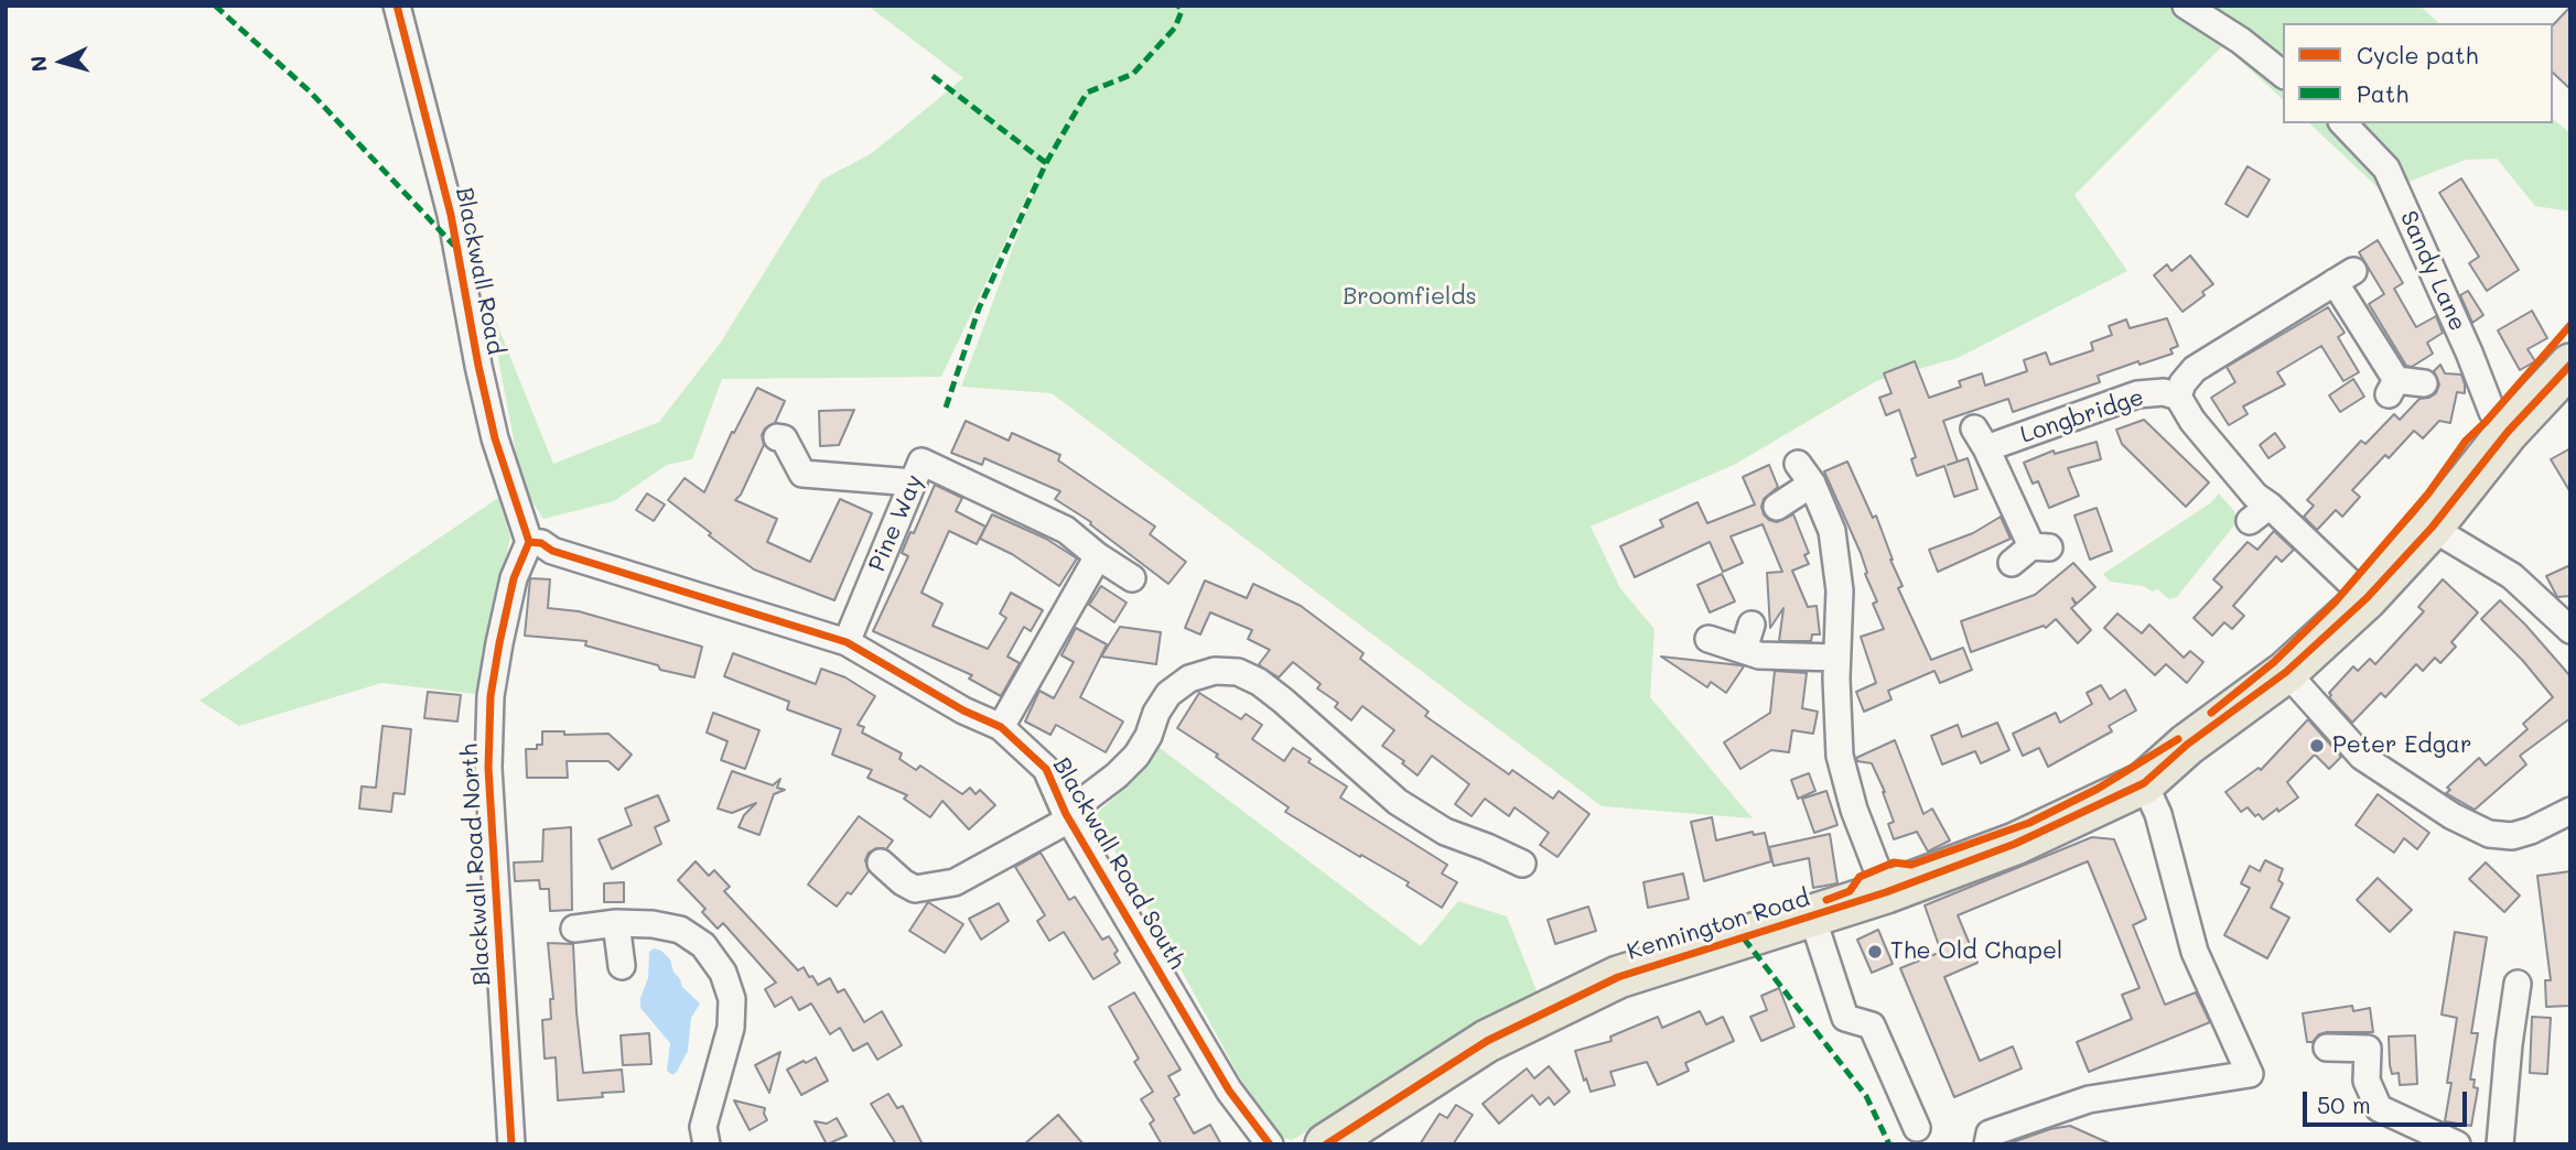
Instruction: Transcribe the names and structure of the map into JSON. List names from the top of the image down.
{
  "streets": {
    "main road": ["Kennington Road"],
    "street": [
      "Blackwall Road",
      "Sandy Lane",
      "Longbridge",
      "Pine Way",
      "Blackwall Road South",
      "Blackwall Road North"
    ]
  },
  "crossings": [
    ["Blackwall Road", "Blackwall Road South"],
    ["Blackwall Road", "Blackwall Road North"],
    ["Sandy Lane", "Kennington Road"],
    ["Longbridge", "Kennington Road"],
    ["Pine Way", "Blackwall Road South"],
    ["Blackwall Road South", "Blackwall Road North"]
  ],
  "parks": ["Broomfields"],
  "places": ["Peter Edgar", "The Old Chapel"],
  "legend": ["Cycle path", "Path"],
  "scale_bar": "50 m",
  "north": "left"
}
